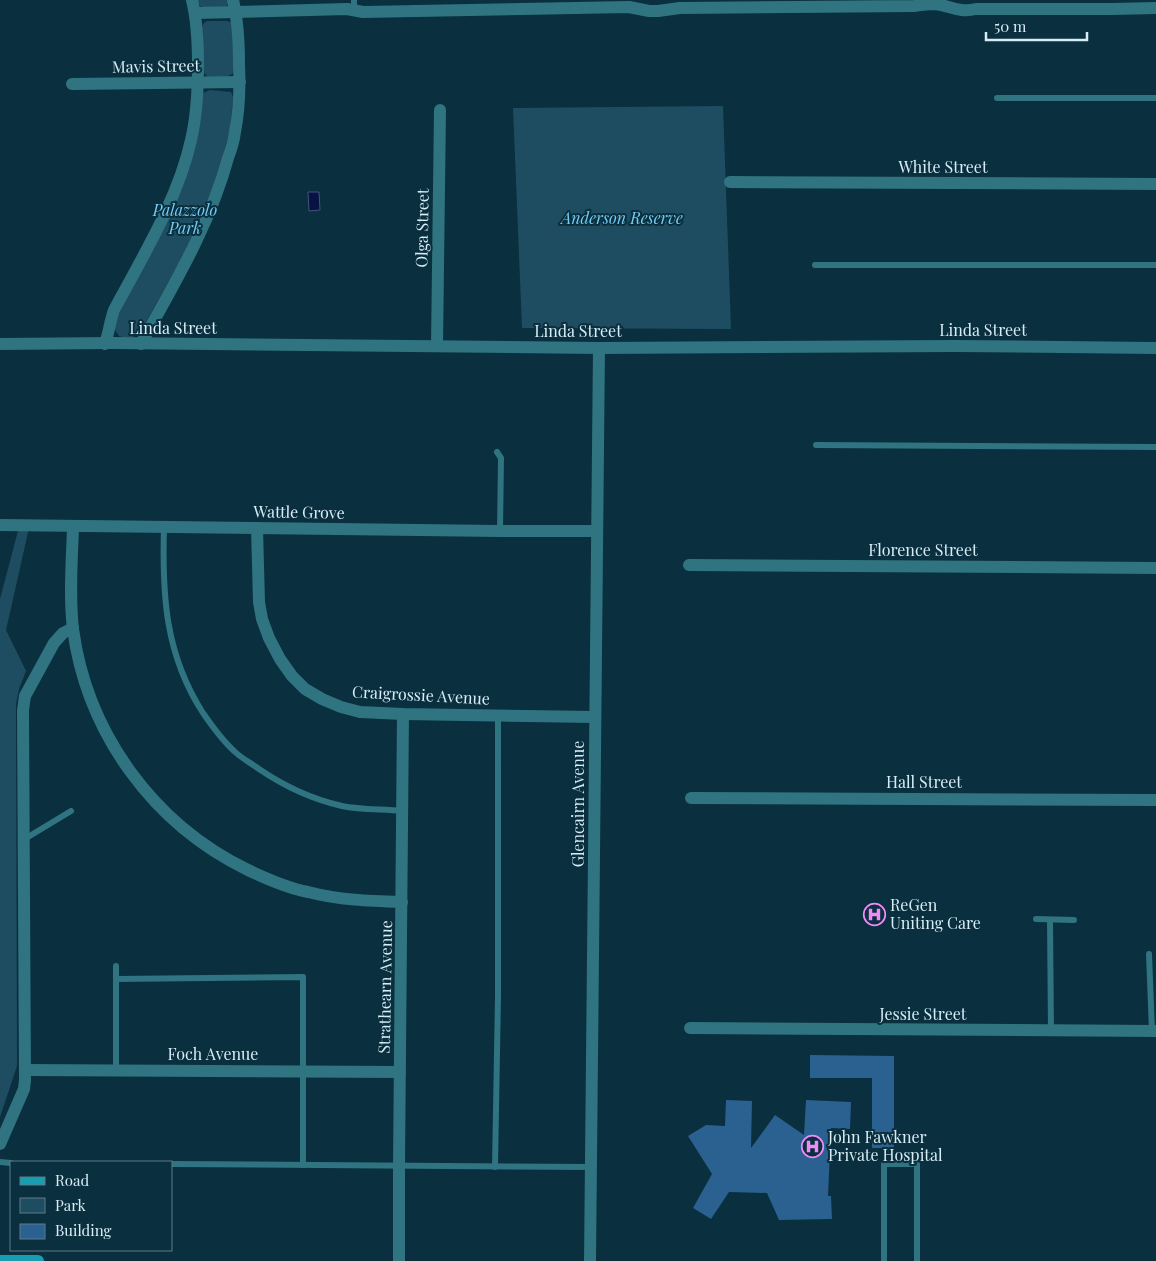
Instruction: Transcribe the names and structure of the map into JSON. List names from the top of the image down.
{
  "streets": {
    "street": [
      "Mavis Street",
      "White Street",
      "Olga Street",
      "Linda Street",
      "Wattle Grove",
      "Florence Street",
      "Craigrossie Avenue",
      "Hall Street",
      "Glencairn Avenue",
      "Strathearn Avenue",
      "Jessie Street",
      "Foch Avenue"
    ]
  },
  "crossings": [
    ["Olga Street", "Linda Street"],
    ["Linda Street", "Glencairn Avenue"],
    ["Wattle Grove", "Craigrossie Avenue"],
    ["Wattle Grove", "Glencairn Avenue"],
    ["Craigrossie Avenue", "Glencairn Avenue"],
    ["Craigrossie Avenue", "Strathearn Avenue"],
    ["Strathearn Avenue", "Foch Avenue"]
  ],
  "parks": ["Palazzolo Park", "Anderson Reserve"],
  "places": {
    "hospital": ["ReGen Uniting Care", "John Fawkner Private Hospital"]
  },
  "legend": ["Road", "Park", "Building"],
  "scale_bar": "50 m"
}
